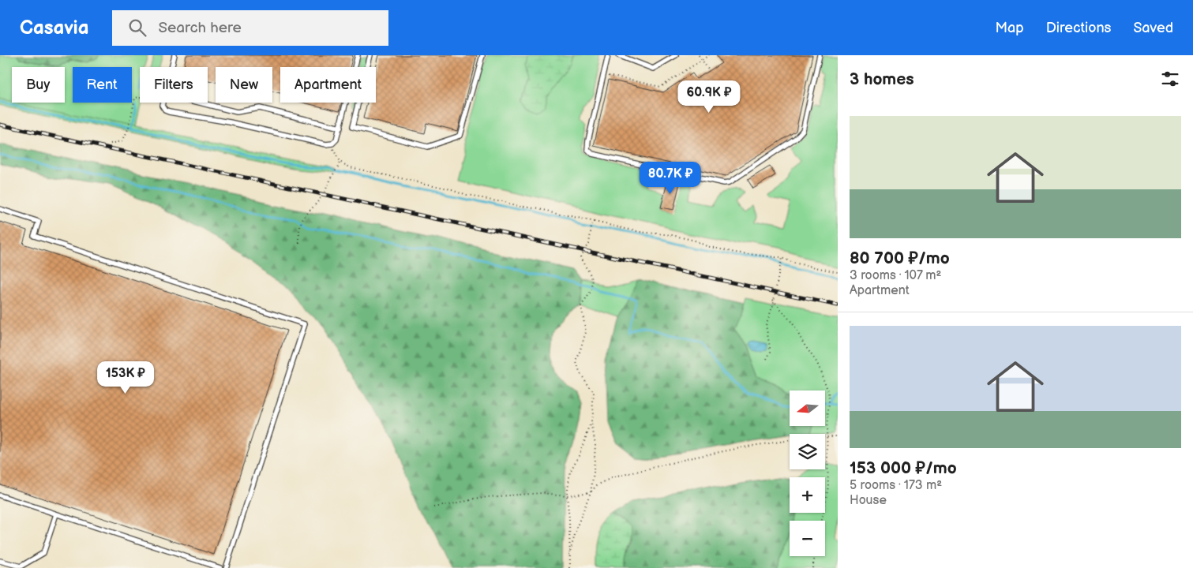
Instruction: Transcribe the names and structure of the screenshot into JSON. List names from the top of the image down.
{
  "north": "left",
  "page": {
    "header": "Casavia",
    "search": "Search here",
    "nav": ["Map", "Directions", "Saved"],
    "heading": "3 homes",
    "chip": [
      "Buy",
      "Rent",
      "Filters",
      "New",
      "Apartment"
    ],
    "price": ["60.9K ₽", "80.7K ₽", "153K ₽"],
    "list": [
      {
        "name": "80 700 ₽/mo",
        "note": "3 rooms · 107 m² · Apartment"
      },
      {
        "name": "153 000 ₽/mo",
        "note": "5 rooms · 173 m² · House"
      }
    ],
    "map_buttons": ["+", "−"]
  }
}
